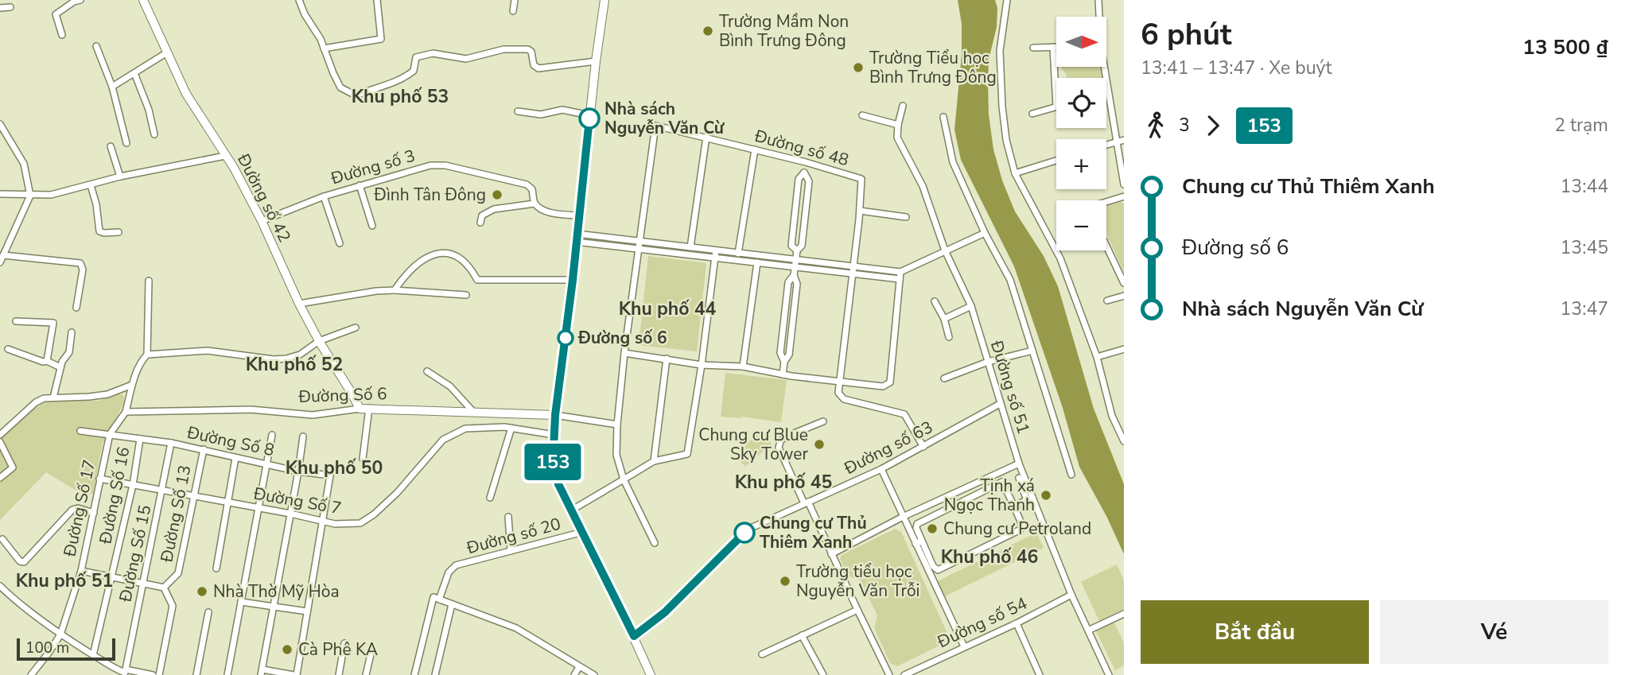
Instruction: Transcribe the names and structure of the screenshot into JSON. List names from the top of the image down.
{
  "streets": {
    "main road": ["Đường số 42", "Đường Số 6"],
    "street": [
      "Đường số 48",
      "Đường số 3",
      "Đường số 51",
      "Đường Số 8",
      "Đường số 63",
      "Đường Số 16",
      "Đường Số 7",
      "Đường Số 17",
      "Đường Số 13",
      "Đường số 20",
      "Đường Số 15",
      "Đường số 54"
    ]
  },
  "crossings": [
    ["Đường số 48", "Đường số 63"],
    ["Đường số 3", "Đường số 42"],
    ["Đường số 42", "Đường Số 6"],
    ["Đường số 51", "Đường số 63"],
    ["Đường số 51", "Đường số 54"],
    ["Đường Số 8", "Đường Số 16"],
    ["Đường Số 8", "Đường Số 7"],
    ["Đường Số 8", "Đường Số 17"],
    ["Đường Số 8", "Đường Số 13"],
    ["Đường Số 8", "Đường Số 15"],
    ["Đường Số 16", "Đường Số 7"],
    ["Đường Số 7", "Đường Số 17"],
    ["Đường Số 7", "Đường Số 13"],
    ["Đường Số 7", "Đường Số 15"]
  ],
  "districts": [
    "Khu phố 53",
    "Khu phố 44",
    "Khu phố 52",
    "Khu phố 50",
    "Khu phố 45",
    "Khu phố 46",
    "Khu phố 51"
  ],
  "places": [
    "Trường Mầm Non Bình Trưng Đông",
    "Trường Tiểu học Bình Trưng Đông",
    "Nhà sách Nguyễn Văn Cừ",
    "Đình Tân Đông",
    "Đường số 6",
    "Chung cư Blue Sky Tower",
    "Tịnh xá Ngọc Thanh",
    "Chung cư Petroland",
    "Chung cư Thủ Thiêm Xanh",
    "Trường tiểu học Nguyễn Văn Trỗi",
    "Nhà Thờ Mỹ Hòa",
    "Cà Phê KA"
  ],
  "lines": ["bus line 153"],
  "scale_bar": "100 m",
  "north": "right",
  "page": {
    "on_map": "153",
    "heading": ["6 phút", "13:41 – 13:47 · Xe buýt", "13 500 ₫"],
    "map_buttons": ["+", "−"],
    "legs": ["3", "153", "2 trạm"],
    "list": [
      {
        "name": "Chung cư Thủ Thiêm Xanh",
        "value": "13:44"
      },
      {
        "name": "Đường số 6",
        "value": "13:45"
      },
      {
        "name": "Nhà sách Nguyễn Văn Cừ",
        "value": "13:47"
      }
    ],
    "buttons": ["Bắt đầu", "Vé"],
    "scale": "100 m"
  }
}
